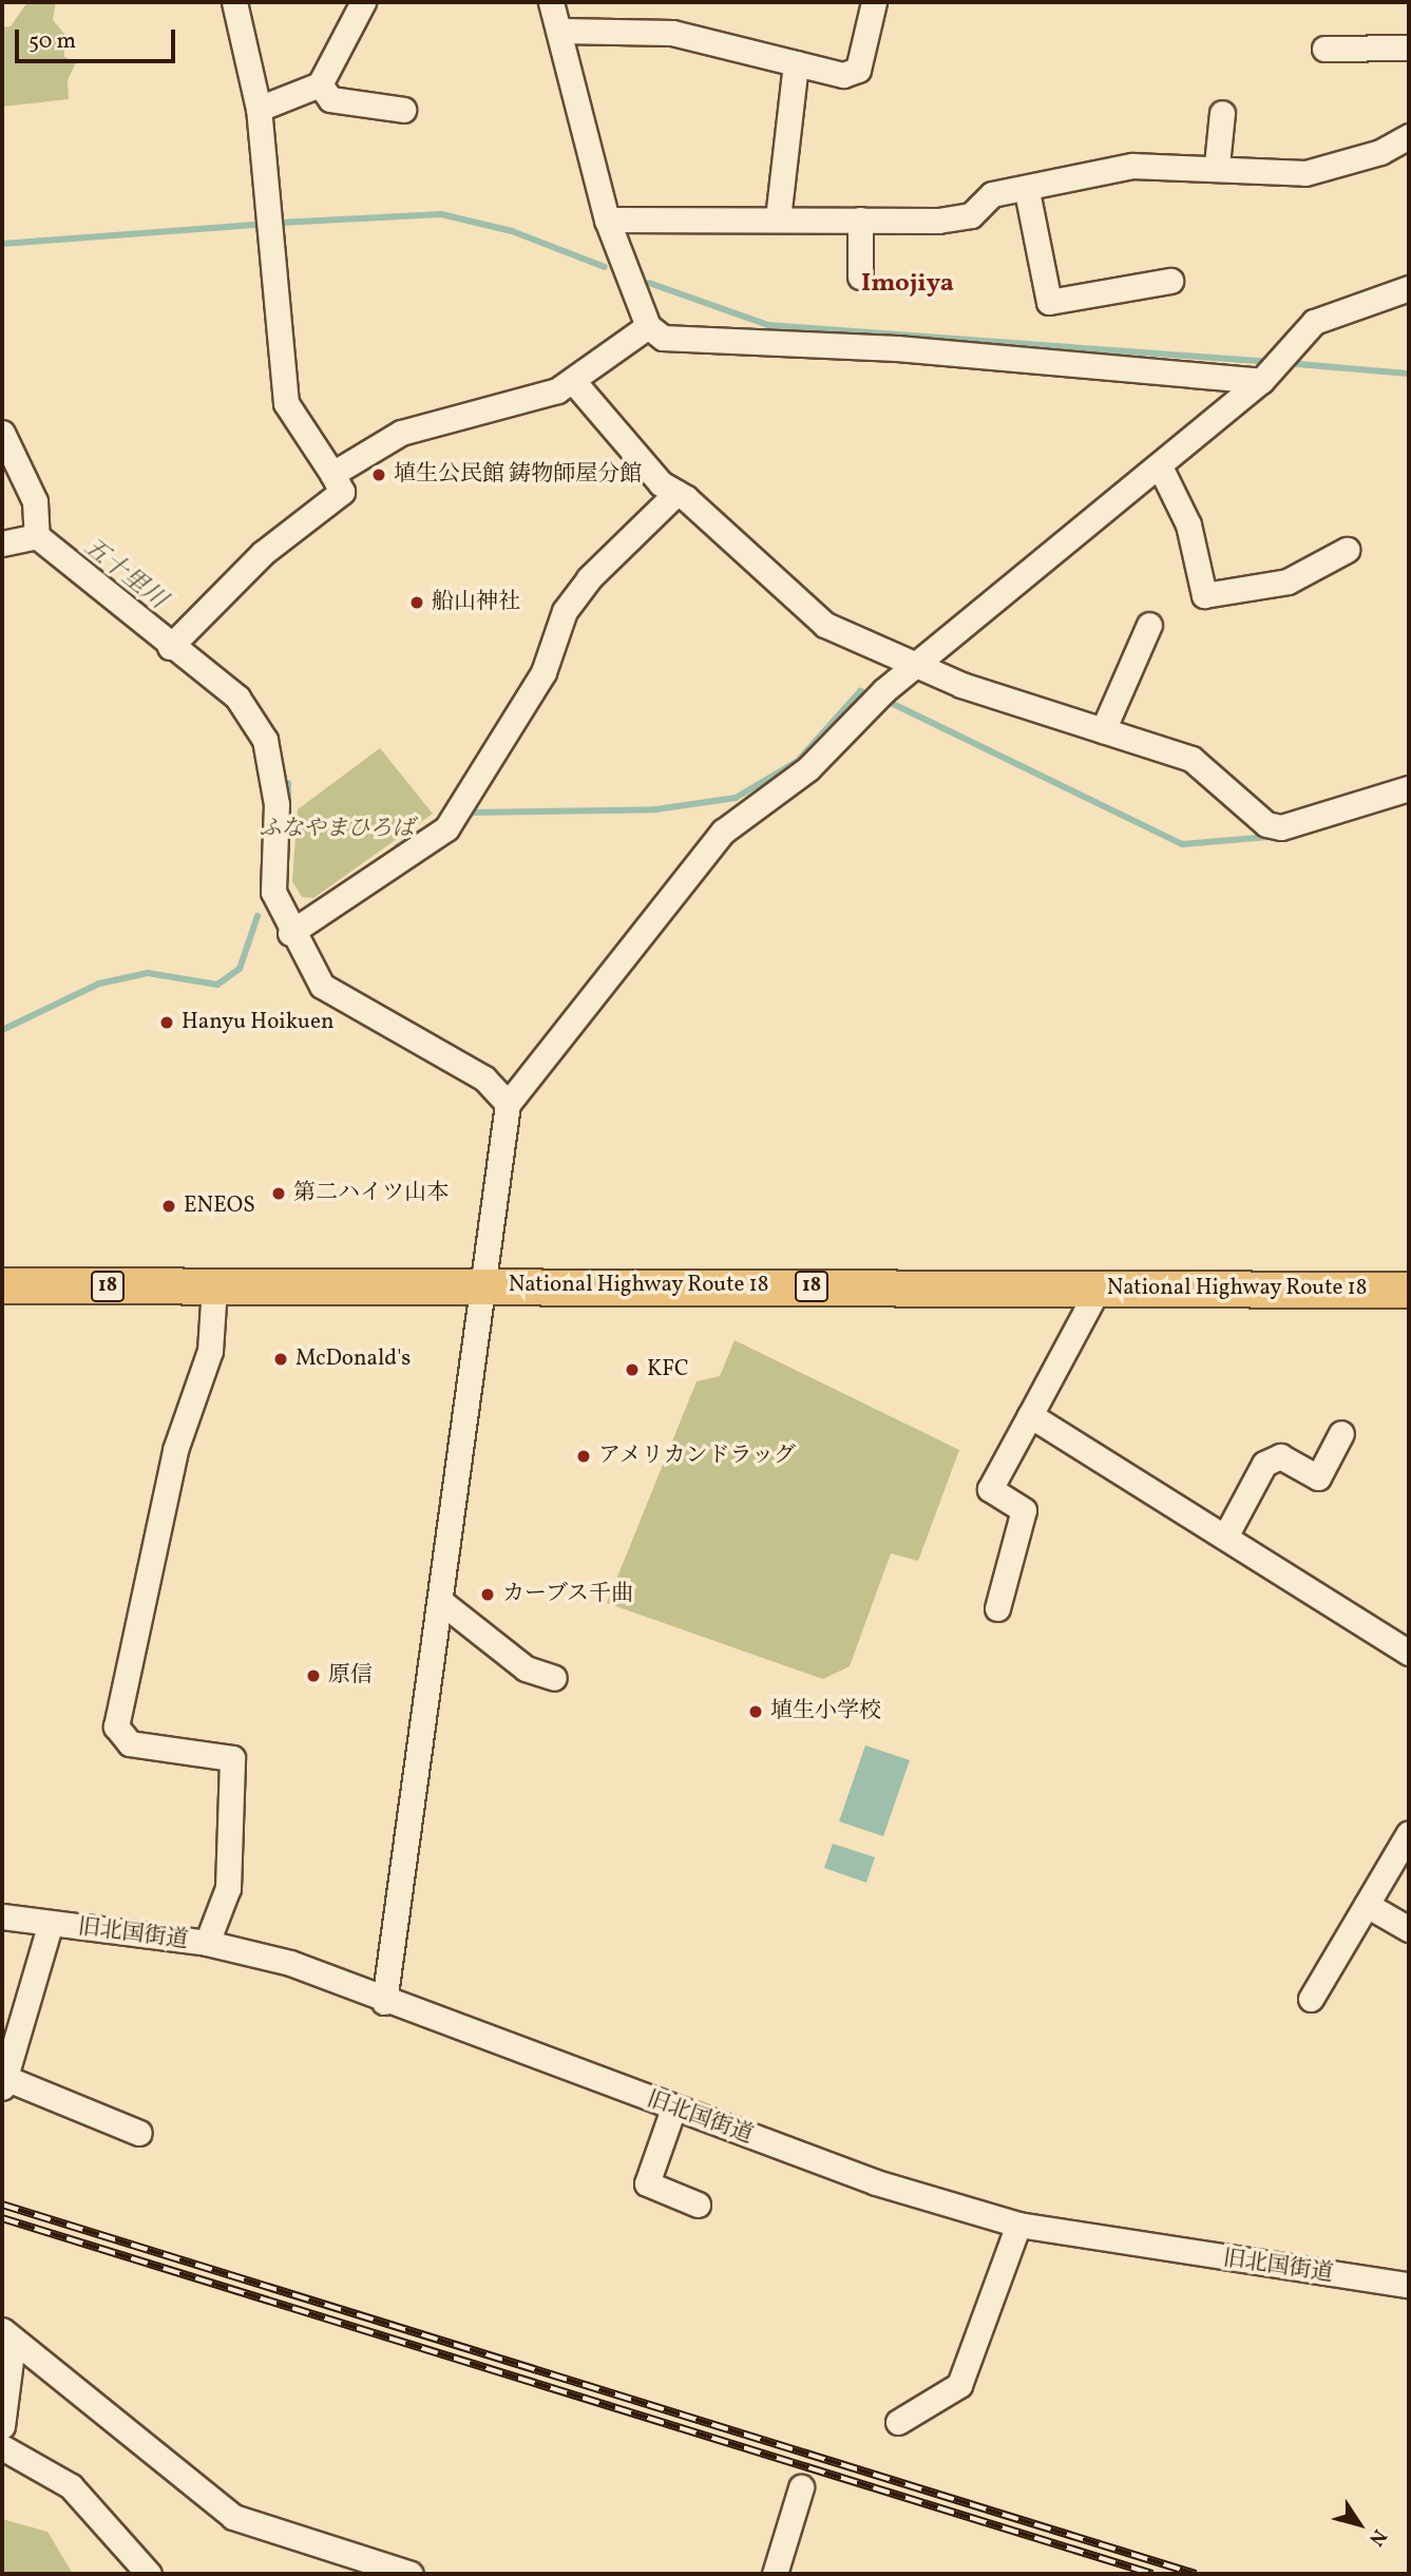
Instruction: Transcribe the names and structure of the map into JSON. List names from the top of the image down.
{
  "streets": {
    "highway": ["National Highway Route 18", "18"],
    "street": ["旧北国街道"]
  },
  "districts": ["Imojiya"],
  "water": ["五十里川"],
  "parks": ["ふなやまひろば"],
  "places": [
    "埴生公民館 鋳物師屋分館",
    "船山神社",
    "Hanyu Hoikuen",
    "第二ハイツ山本",
    "ENEOS",
    "McDonald's",
    "KFC",
    "アメリカンドラッグ",
    "カーブス千曲",
    "原信",
    "埴生小学校"
  ],
  "scale_bar": "50 m",
  "north": "bottom right"
}
